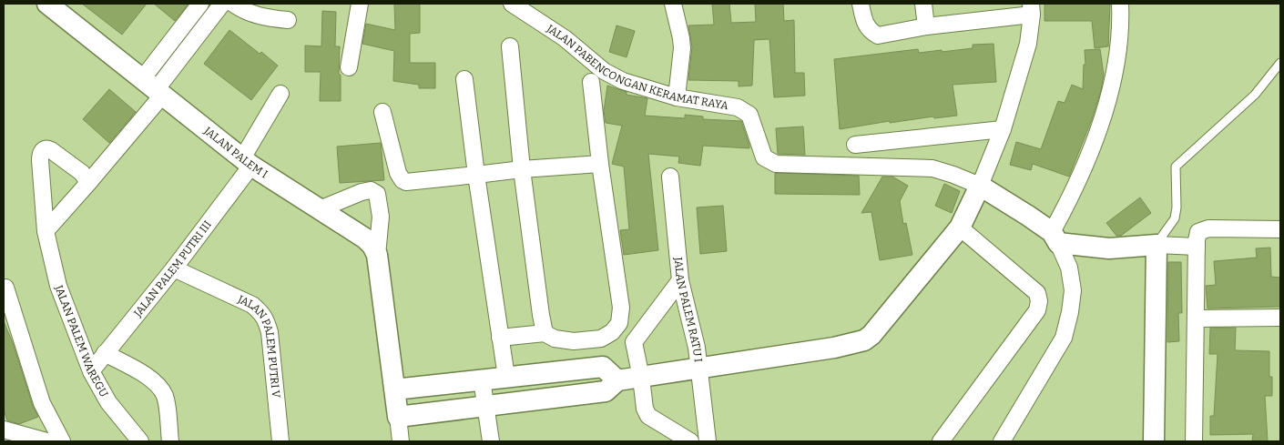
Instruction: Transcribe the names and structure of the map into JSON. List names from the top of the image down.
{
  "streets": {
    "street": [
      "JALAN PABENCONGAN KERAMAT RAYA",
      "JALAN PALEM I",
      "JALAN PALEM PUTRI III",
      "JALAN PALEM RATU I",
      "JALAN PALEM WAREGU",
      "JALAN PALEM PUTRI V"
    ]
  },
  "crossings": [
    ["JALAN PALEM I", "JALAN PALEM PUTRI III"],
    ["JALAN PALEM PUTRI III", "JALAN PALEM WAREGU"],
    ["JALAN PALEM PUTRI III", "JALAN PALEM PUTRI V"]
  ]
}
